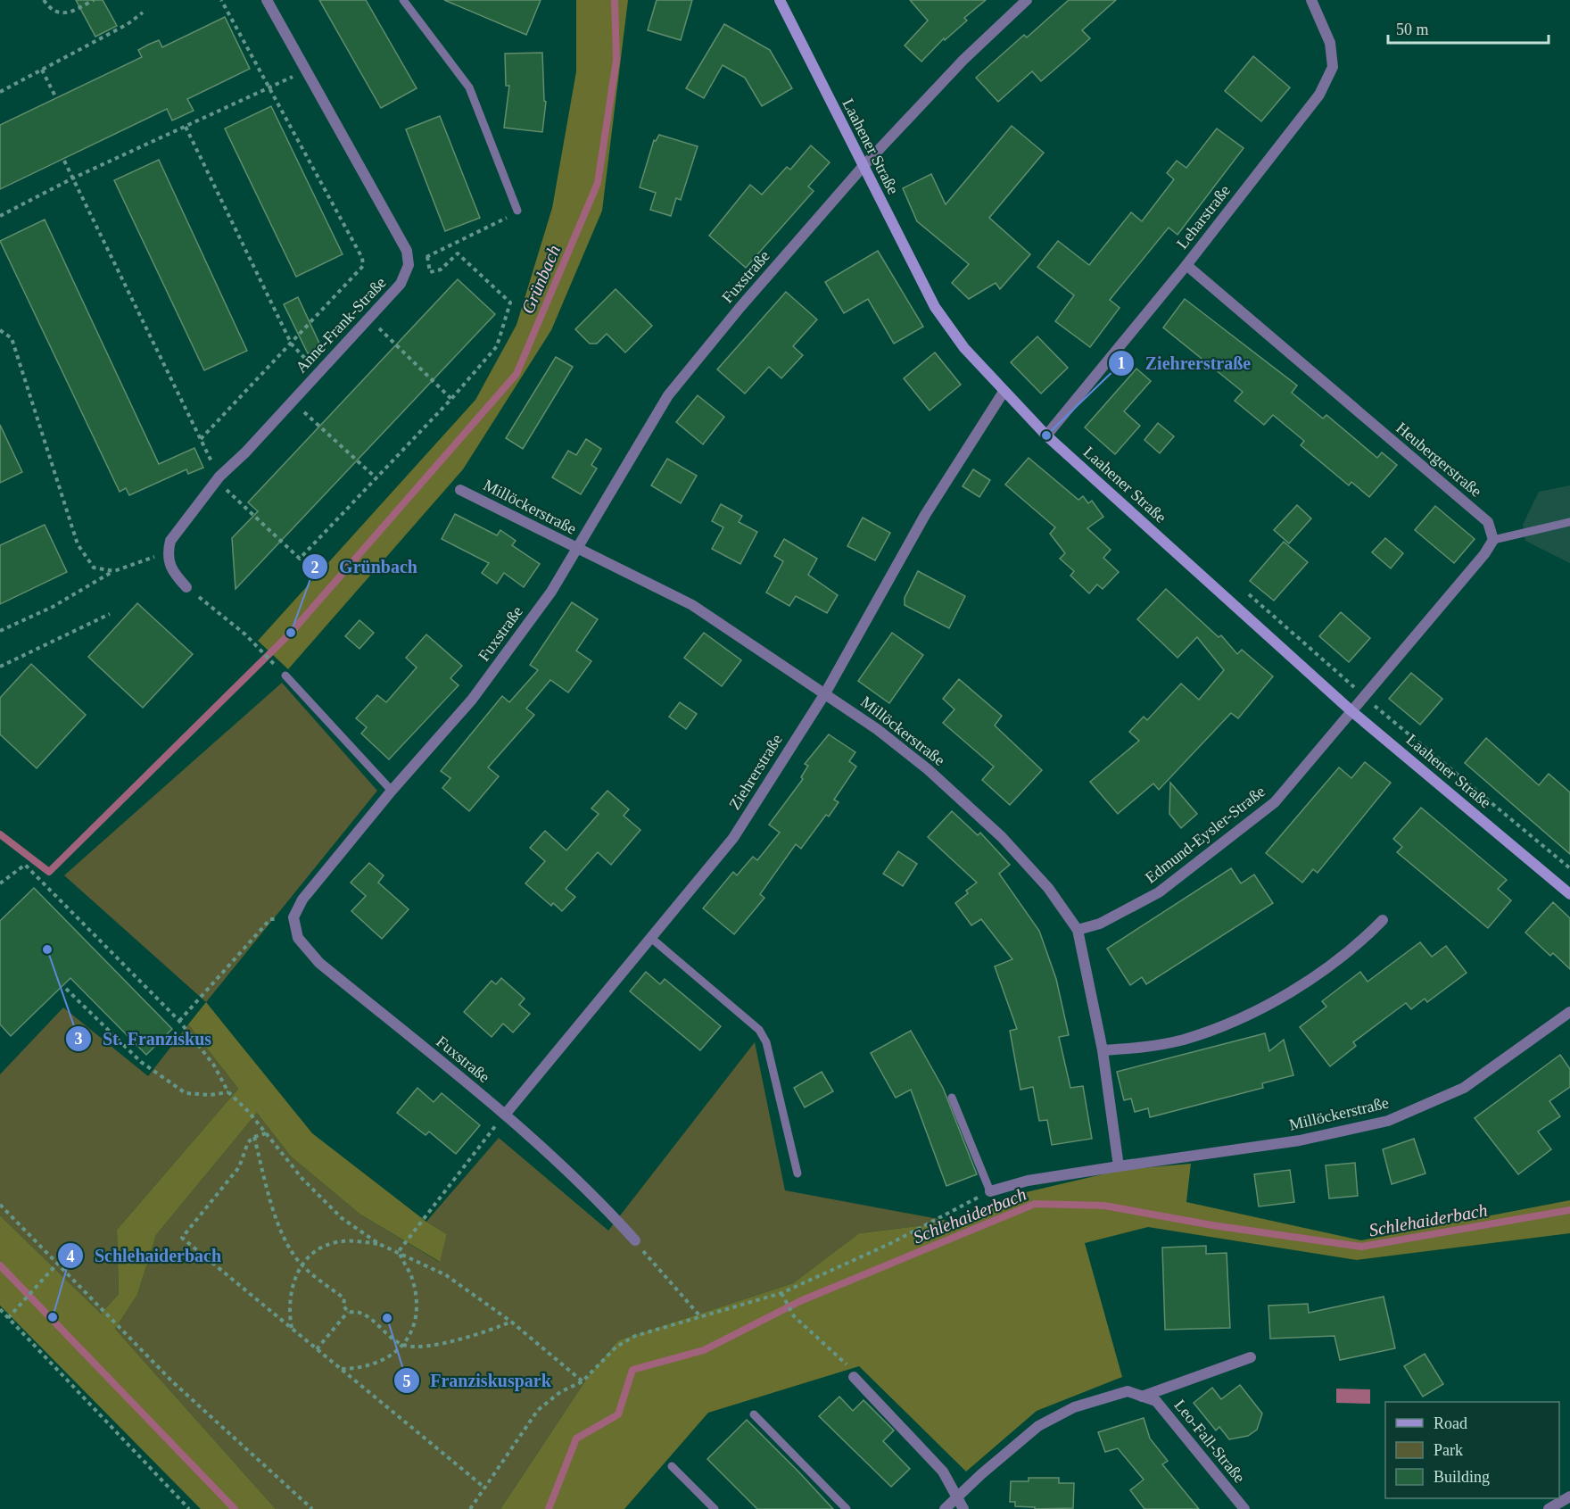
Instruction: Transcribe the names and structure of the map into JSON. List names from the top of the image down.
{
  "streets": {
    "street": [
      "Laahener Straße",
      "Leharstraße",
      "Fuxstraße",
      "Anne-Frank-Straße",
      "Heubergerstraße",
      "Millöckerstraße",
      "Ziehrerstraße",
      "Edmund-Eysler-Straße",
      "Leo-Fall-Straße"
    ]
  },
  "crossings": [
    ["Laahener Straße", "Leharstraße"],
    ["Laahener Straße", "Fuxstraße"],
    ["Laahener Straße", "Ziehrerstraße"],
    ["Laahener Straße", "Edmund-Eysler-Straße"],
    ["Leharstraße", "Heubergerstraße"],
    ["Fuxstraße", "Millöckerstraße"],
    ["Fuxstraße", "Ziehrerstraße"],
    ["Millöckerstraße", "Ziehrerstraße"],
    ["Millöckerstraße", "Edmund-Eysler-Straße"]
  ],
  "water": ["Grünbach", "Schlehaiderbach"],
  "places": [
    "Ziehrerstraße",
    "Grünbach",
    "St. Franziskus",
    "Schlehaiderbach",
    "Franziskuspark"
  ],
  "legend": ["Road", "Park", "Building"],
  "scale_bar": "50 m"
}
